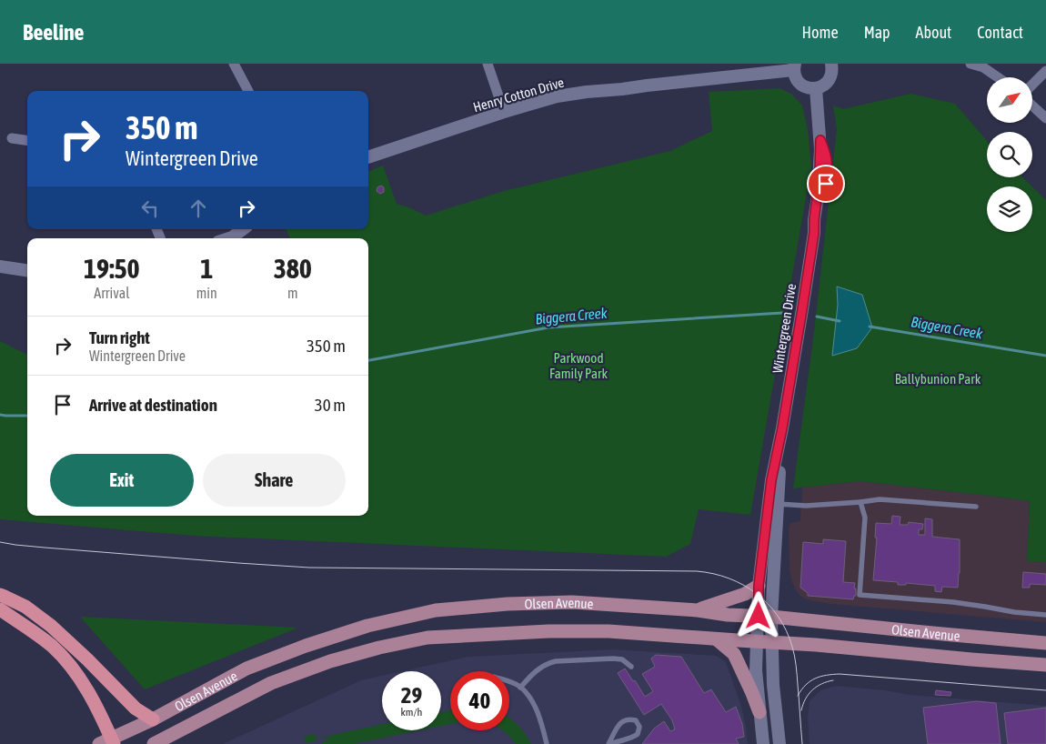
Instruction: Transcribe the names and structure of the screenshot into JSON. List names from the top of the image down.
{
  "streets": {
    "main road": ["Olsen Avenue"],
    "street": ["Henry Cotton Drive", "Wintergreen Drive"]
  },
  "crossings": [
    ["Wintergreen Drive", "Olsen Avenue"]
  ],
  "water": ["Biggera Creek"],
  "parks": ["Parkwood Family Park", "Ballybunion Park"],
  "north": "top right",
  "page": {
    "header": "Beeline",
    "nav": [
      "Home",
      "Map",
      "About",
      "Contact"
    ],
    "turn": ["350 m", "Wintergreen Drive"],
    "eta": [
      "19:50",
      "Arrival",
      "1",
      "min",
      "380",
      "m"
    ],
    "list": [
      {
        "name": "Turn right",
        "note": "Wintergreen Drive",
        "value": "350 m"
      },
      {
        "name": "Arrive at destination",
        "value": "30 m"
      }
    ],
    "buttons": ["Exit", "Share"],
    "speed": "29 km/h",
    "limit": "40"
  }
}
